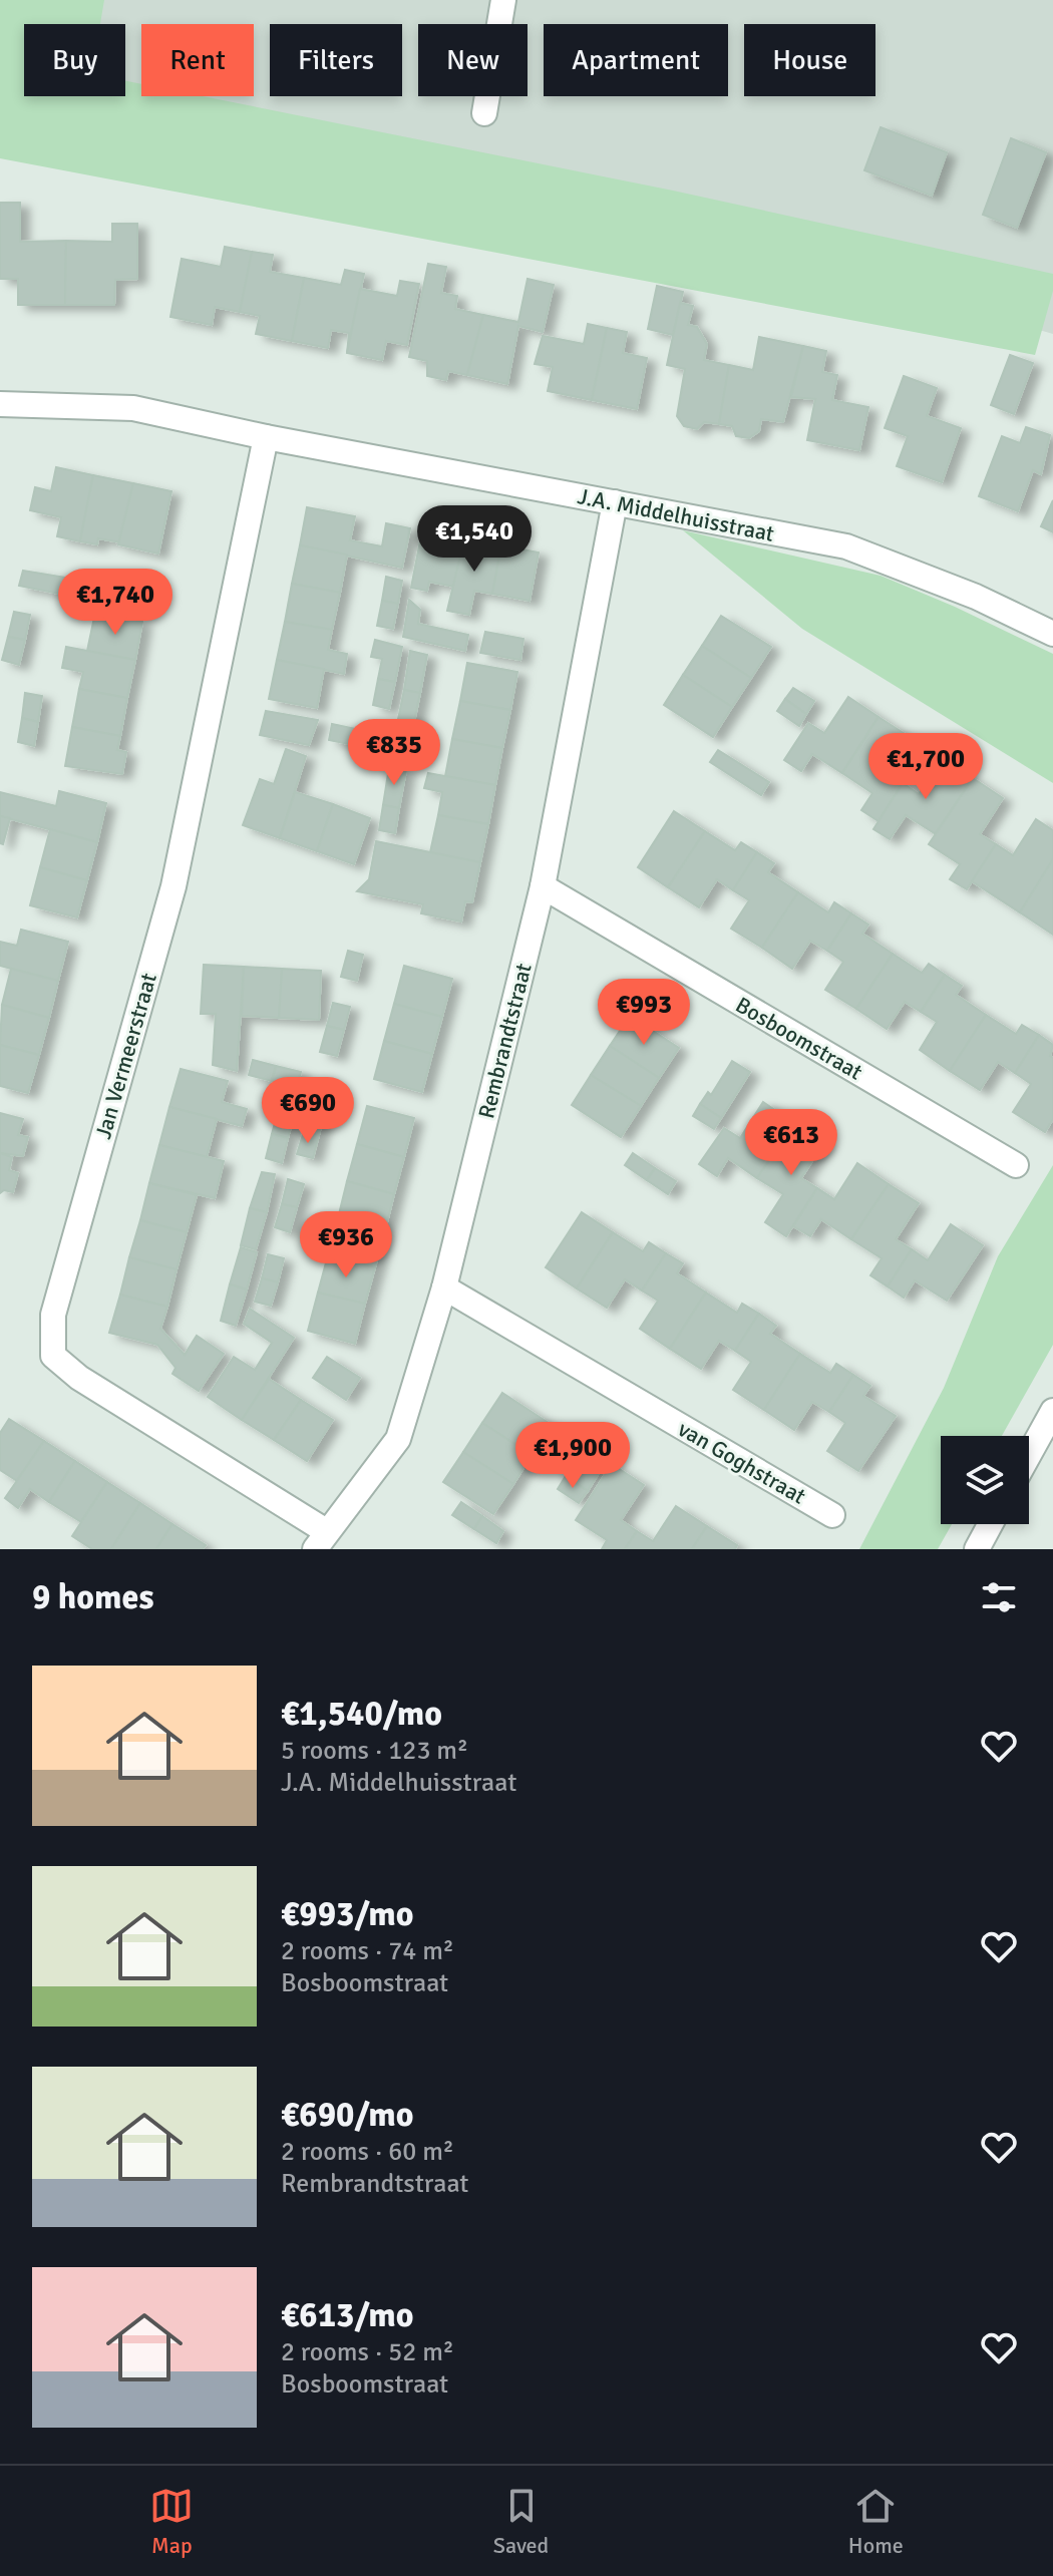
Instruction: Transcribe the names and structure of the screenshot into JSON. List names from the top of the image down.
{
  "streets": {
    "street": [
      "J.A. Middelhuisstraat",
      "Bosboomstraat",
      "Rembrandtstraat",
      "Jan Vermeerstraat",
      "van Goghstraat"
    ]
  },
  "crossings": [
    ["J.A. Middelhuisstraat", "Rembrandtstraat"],
    ["J.A. Middelhuisstraat", "Jan Vermeerstraat"],
    ["Bosboomstraat", "Rembrandtstraat"],
    ["Rembrandtstraat", "Jan Vermeerstraat"],
    ["Rembrandtstraat", "van Goghstraat"]
  ],
  "page": {
    "chip": [
      "Buy",
      "Rent",
      "Filters",
      "New",
      "Apartment",
      "House"
    ],
    "price": [
      "€1,540",
      "€1,740",
      "€835",
      "€1,700",
      "€993",
      "€690",
      "€613",
      "€936",
      "€1,900"
    ],
    "heading": "9 homes",
    "list": [
      {
        "name": "€1,540/mo",
        "note": "5 rooms · 123 m² · J.A. Middelhuisstraat"
      },
      {
        "name": "€993/mo",
        "note": "2 rooms · 74 m² · Bosboomstraat"
      },
      {
        "name": "€690/mo",
        "note": "2 rooms · 60 m² · Rembrandtstraat"
      },
      {
        "name": "€613/mo",
        "note": "2 rooms · 52 m² · Bosboomstraat"
      }
    ],
    "tabs": ["Map", "Saved", "Home"]
  }
}
